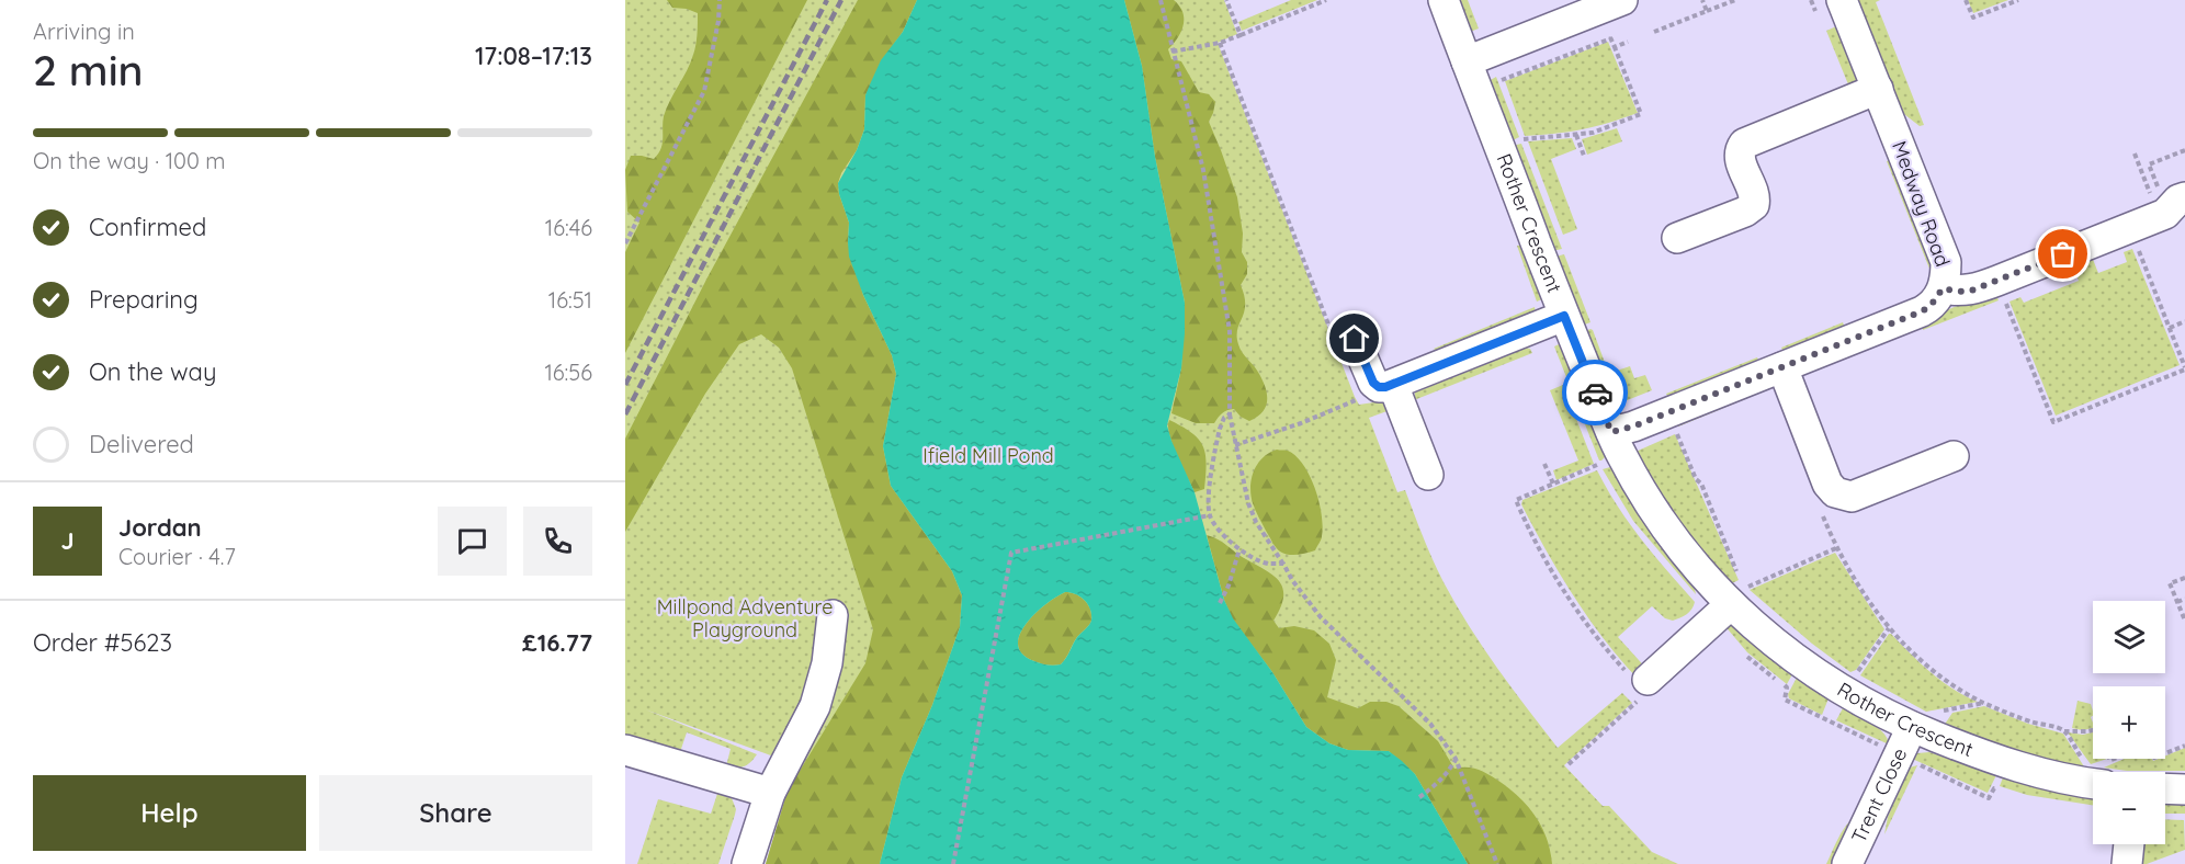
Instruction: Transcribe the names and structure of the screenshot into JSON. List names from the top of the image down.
{
  "streets": {
    "street": ["Medway Road", "Rother Crescent", "Trent Close"]
  },
  "crossings": [
    ["Medway Road", "Rother Crescent"],
    ["Rother Crescent", "Trent Close"]
  ],
  "parks": ["Ifield Mill Pond", "Millpond Adventure Playground"],
  "page": {
    "heading": ["2 min", "Arriving in", "17:08–17:13"],
    "panel": [
      "Jordan",
      "Courier · 4.7",
      "Order #5623",
      "£16.77"
    ],
    "bar": "On the way · 100 m",
    "list": [
      ["Confirmed", "16:46"],
      ["Preparing", "16:51"],
      ["On the way", "16:56"],
      "Delivered"
    ],
    "round": "J",
    "map_buttons": ["+", "−"],
    "buttons": ["Help", "Share"]
  }
}
